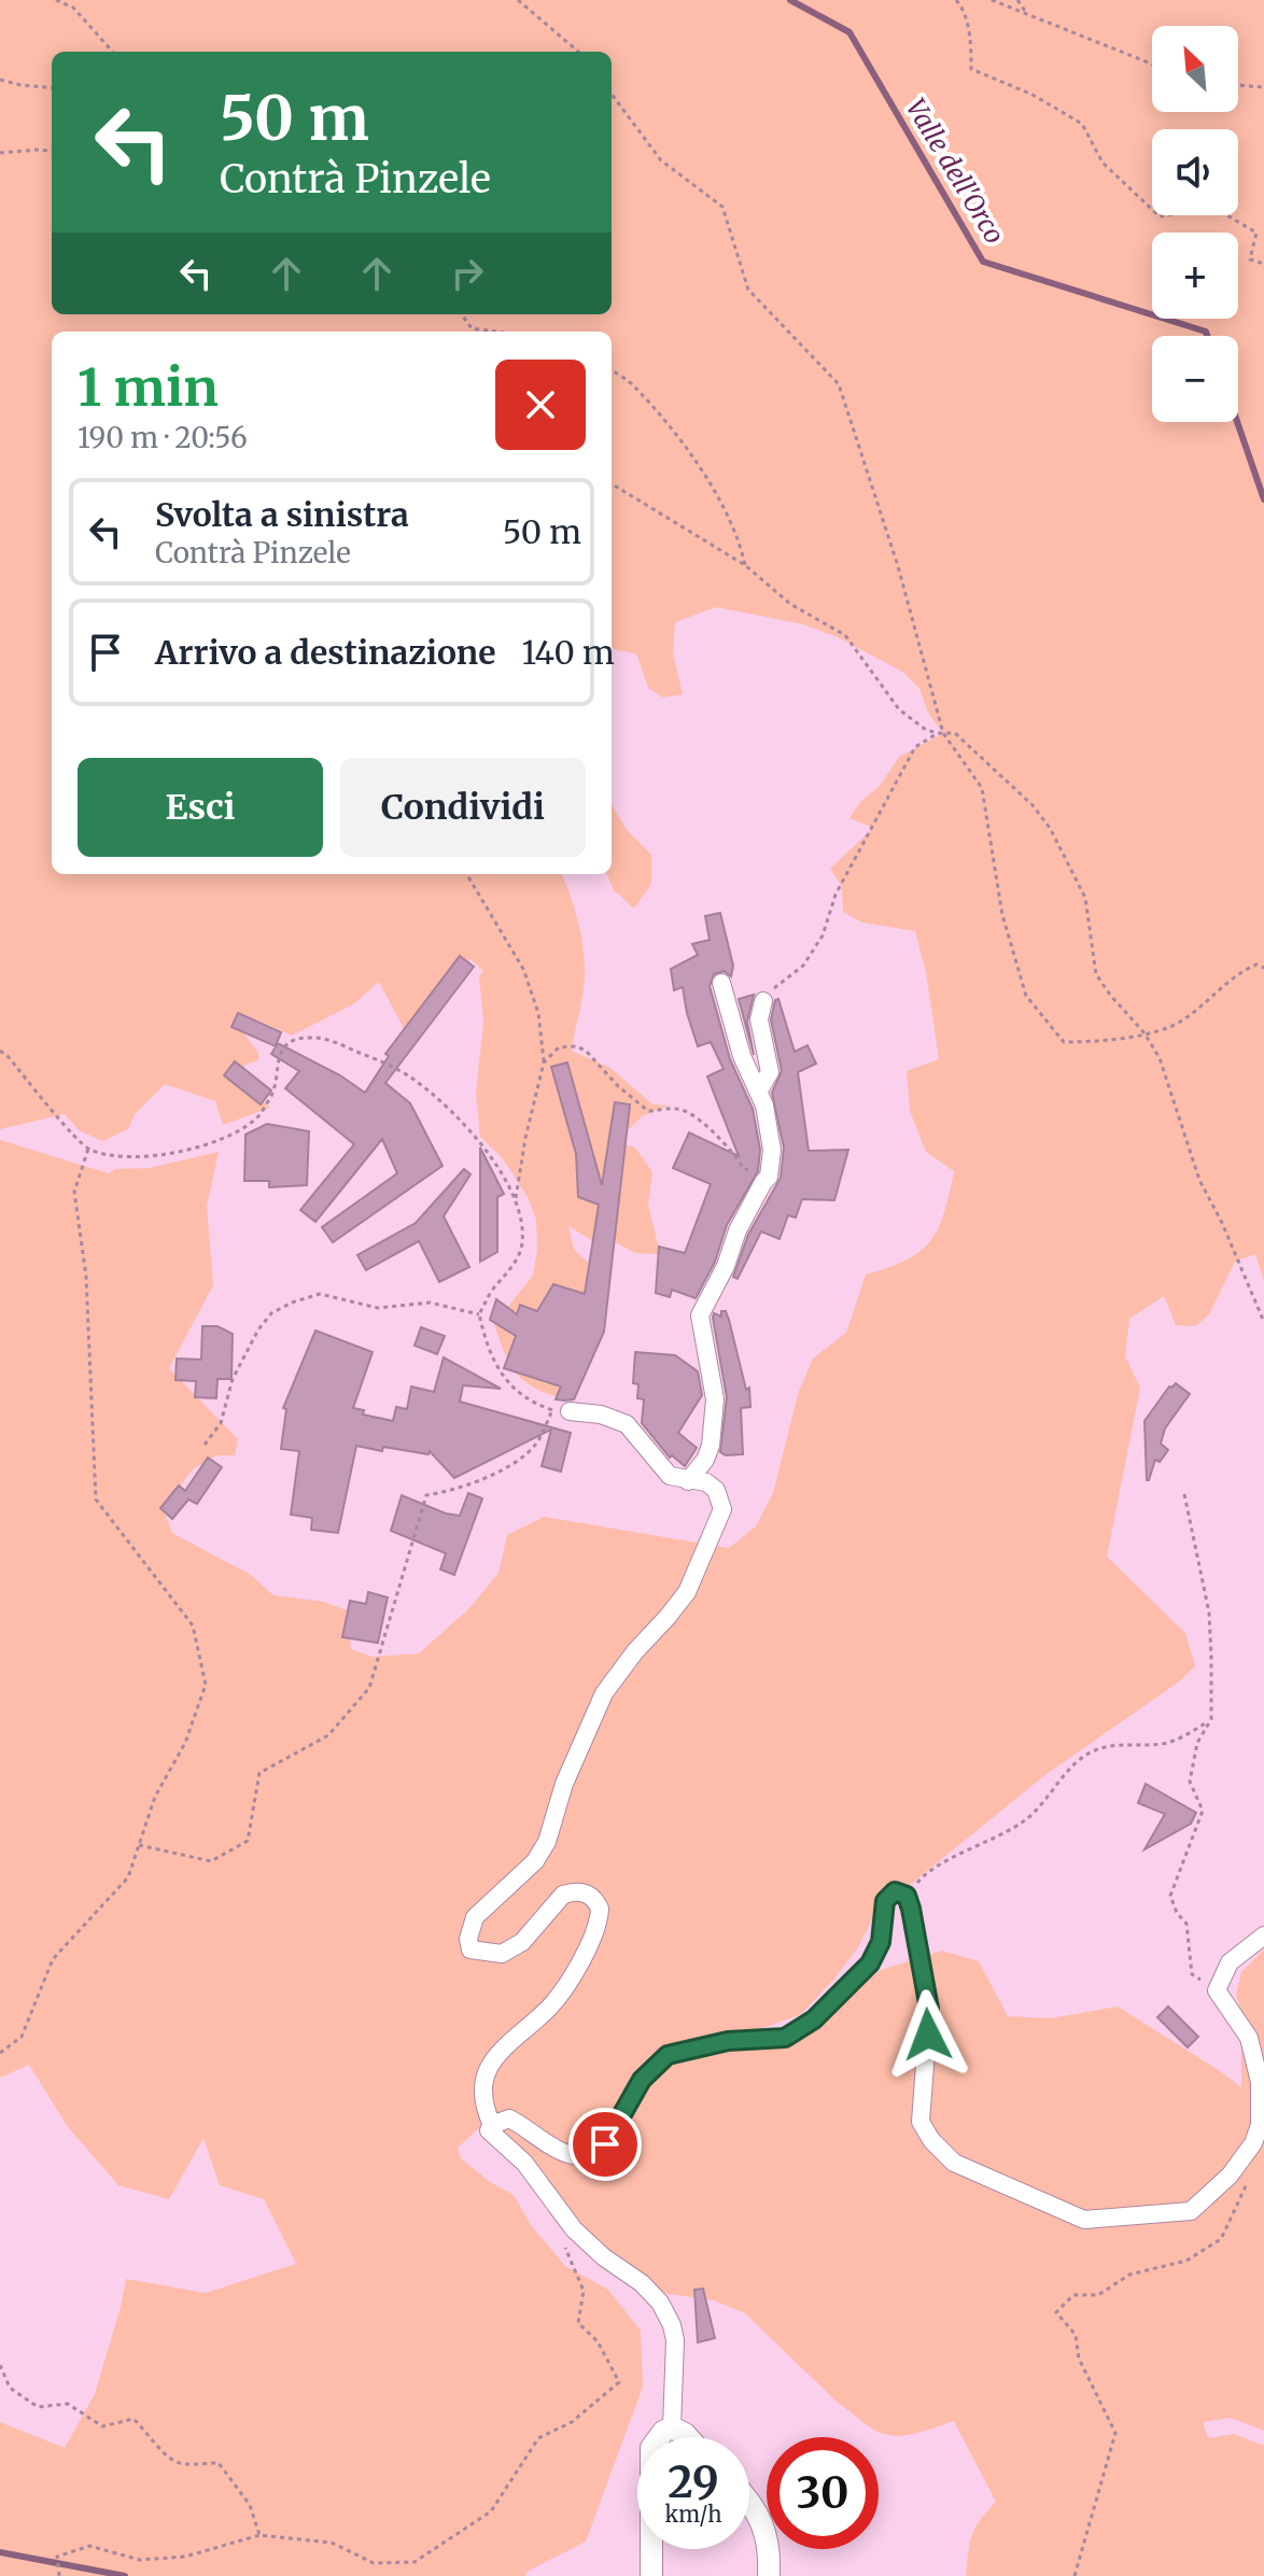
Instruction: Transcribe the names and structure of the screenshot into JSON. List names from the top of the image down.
{
  "water": ["Valle dell'Orco"],
  "north": "top left",
  "page": {
    "map_buttons": ["+", "−"],
    "turn": ["50 m", "Contrà Pinzele"],
    "heading": ["1 min", "190 m · 20:56"],
    "list": [
      {
        "name": "Svolta a sinistra",
        "note": "Contrà Pinzele",
        "value": "50 m"
      },
      {
        "name": "Arrivo a destinazione",
        "value": "140 m"
      }
    ],
    "buttons": ["Esci", "Condividi"],
    "speed": "29 km/h",
    "limit": "30"
  }
}
